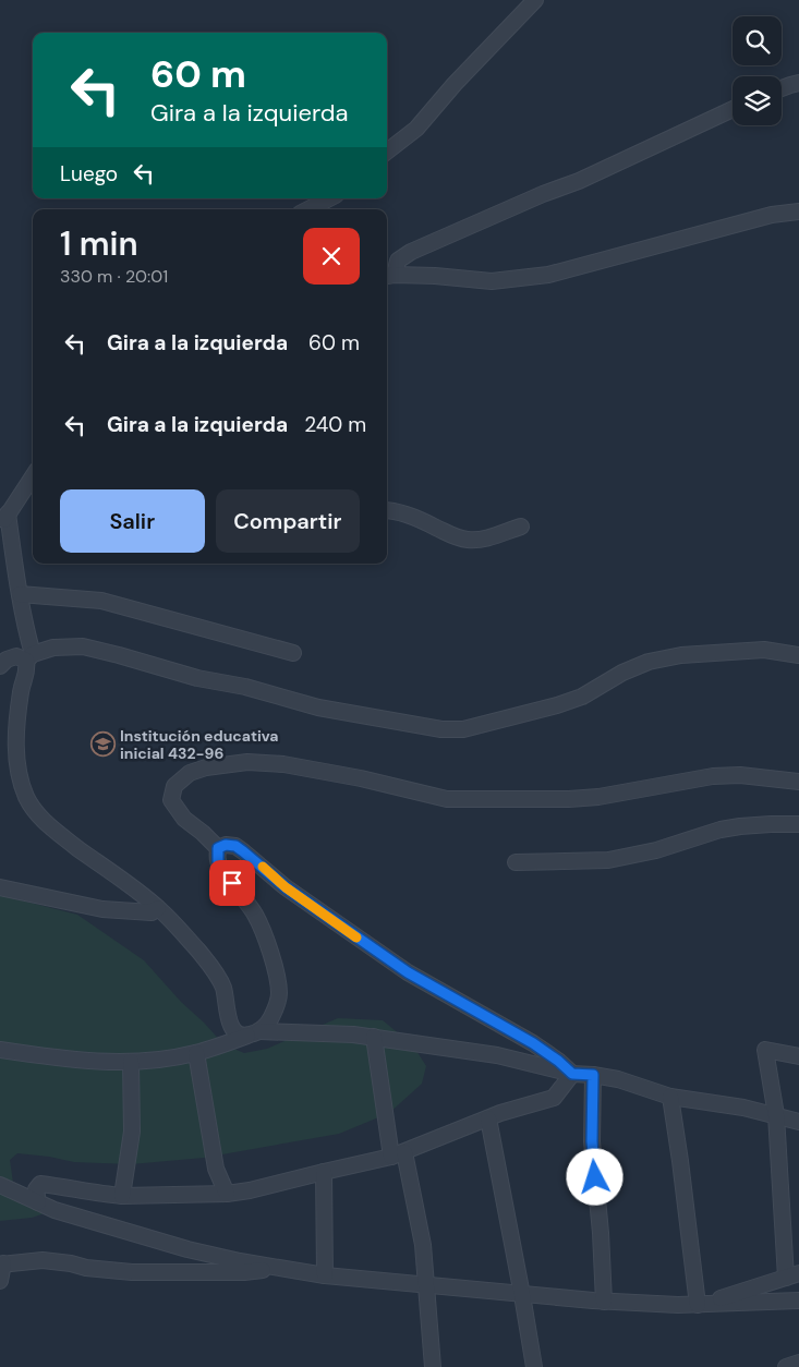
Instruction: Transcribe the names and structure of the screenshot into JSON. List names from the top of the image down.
{
  "places": {
    "school or university": ["Institución educativa inicial 432-96"]
  },
  "page": {
    "turn": ["60 m", "Gira a la izquierda"],
    "then": "Luego",
    "heading": ["1 min", "330 m · 20:01"],
    "list": [
      {
        "name": "Gira a la izquierda",
        "value": "60 m"
      },
      {
        "name": "Gira a la izquierda",
        "value": "240 m"
      }
    ],
    "buttons": ["Salir", "Compartir"]
  }
}
